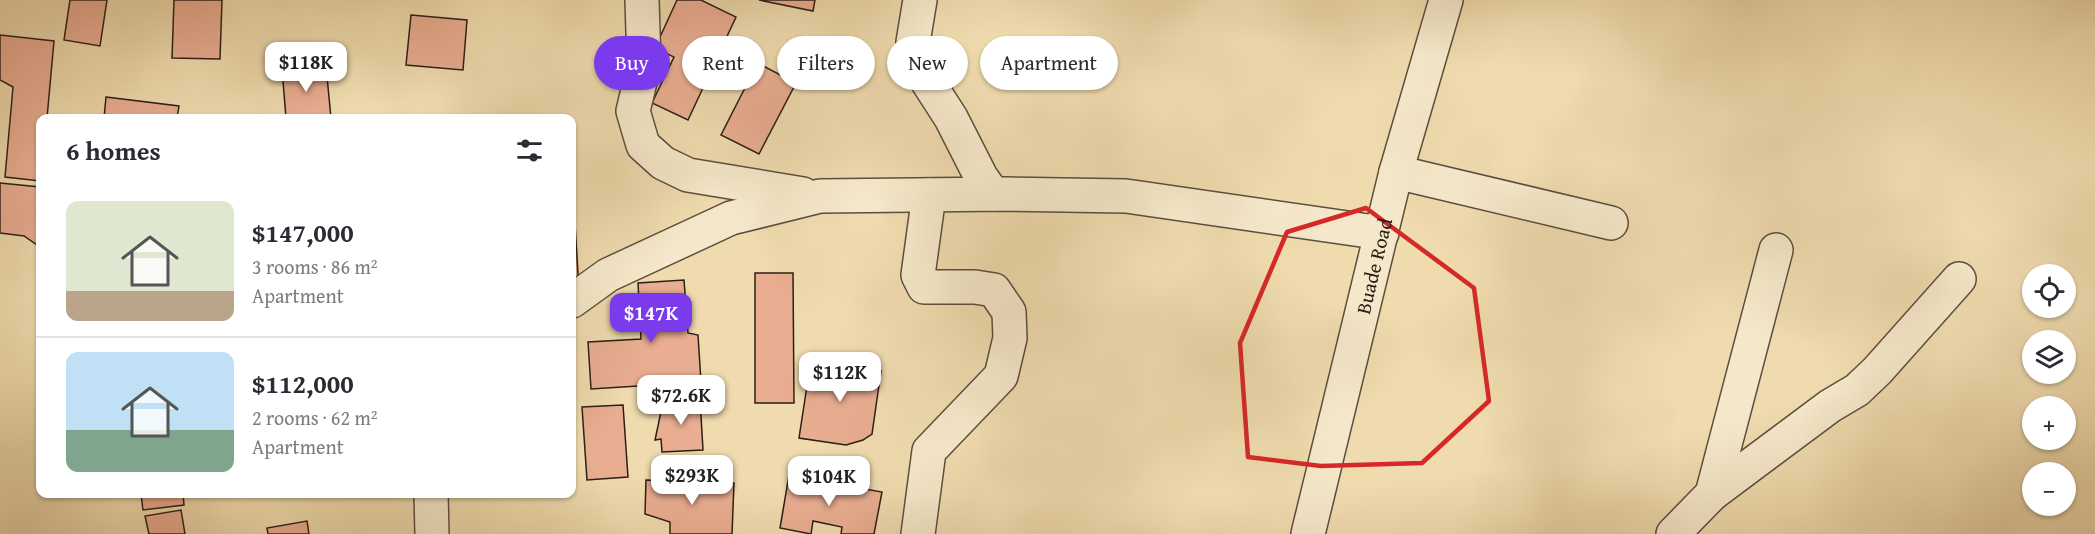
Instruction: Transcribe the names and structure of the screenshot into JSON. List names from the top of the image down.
{
  "streets": {
    "street": ["Buade Road"]
  },
  "page": {
    "chip": [
      "Buy",
      "Rent",
      "Filters",
      "New",
      "Apartment"
    ],
    "price": [
      "$118K",
      "$147K",
      "$112K",
      "$72.6K",
      "$293K",
      "$104K"
    ],
    "heading": "6 homes",
    "list": [
      {
        "name": "$147,000",
        "note": "3 rooms · 86 m² · Apartment"
      },
      {
        "name": "$112,000",
        "note": "2 rooms · 62 m² · Apartment"
      }
    ],
    "map_buttons": ["+", "−"]
  }
}
